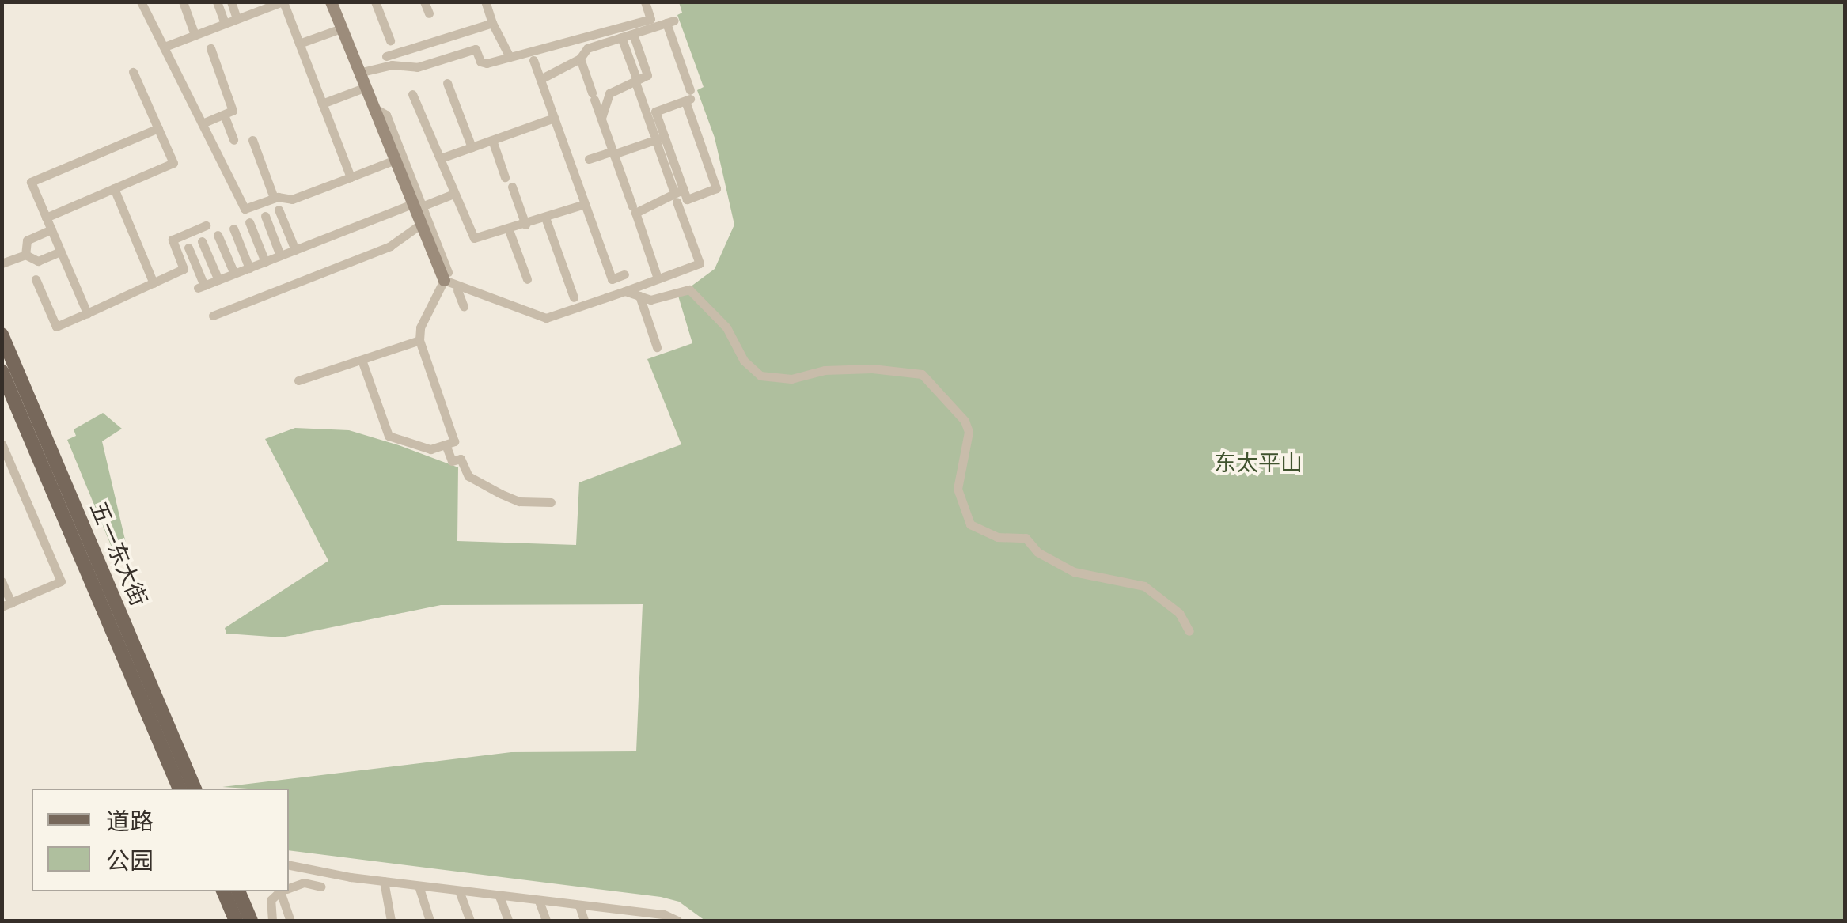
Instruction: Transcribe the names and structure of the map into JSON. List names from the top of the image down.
{
  "streets": {
    "main road": ["五一东大街"]
  },
  "parks": ["东太平山"],
  "legend": ["道路", "公园"]
}
